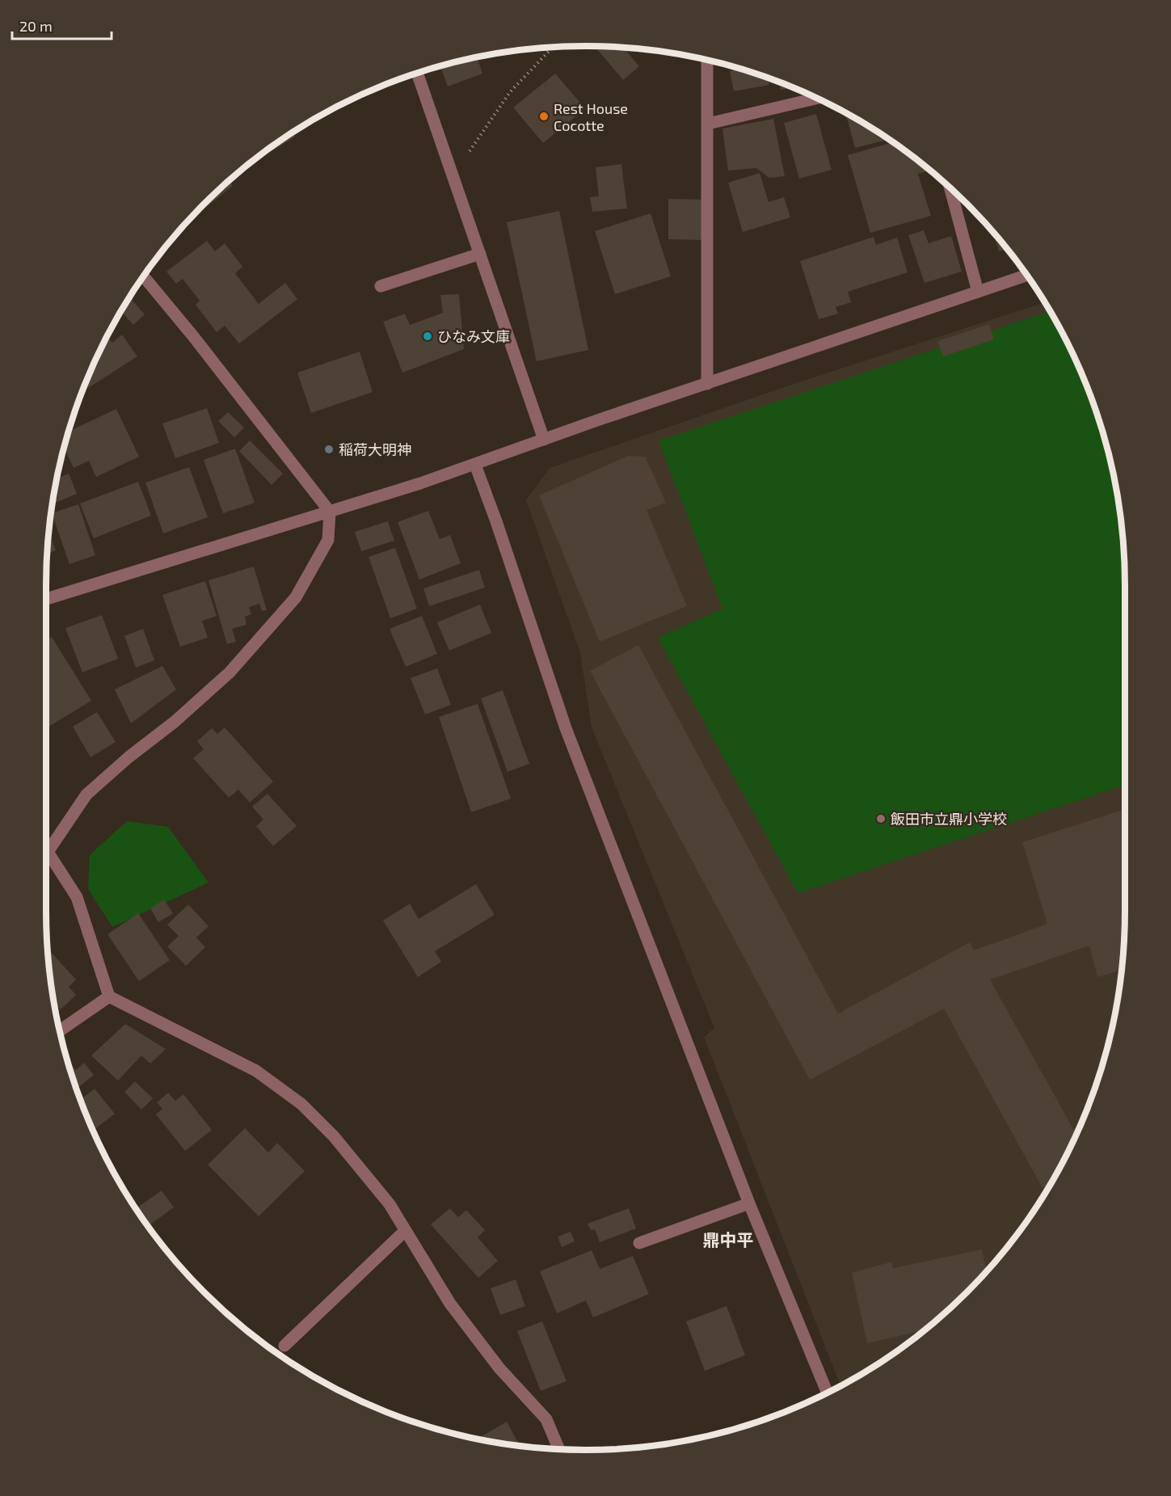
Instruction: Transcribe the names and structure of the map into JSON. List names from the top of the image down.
{
  "districts": ["鼎中平"],
  "places": [
    "Rest House Cocotte",
    "ひなみ文庫",
    "稲荷大明神",
    "飯田市立鼎小学校"
  ],
  "scale_bar": "20 m"
}
